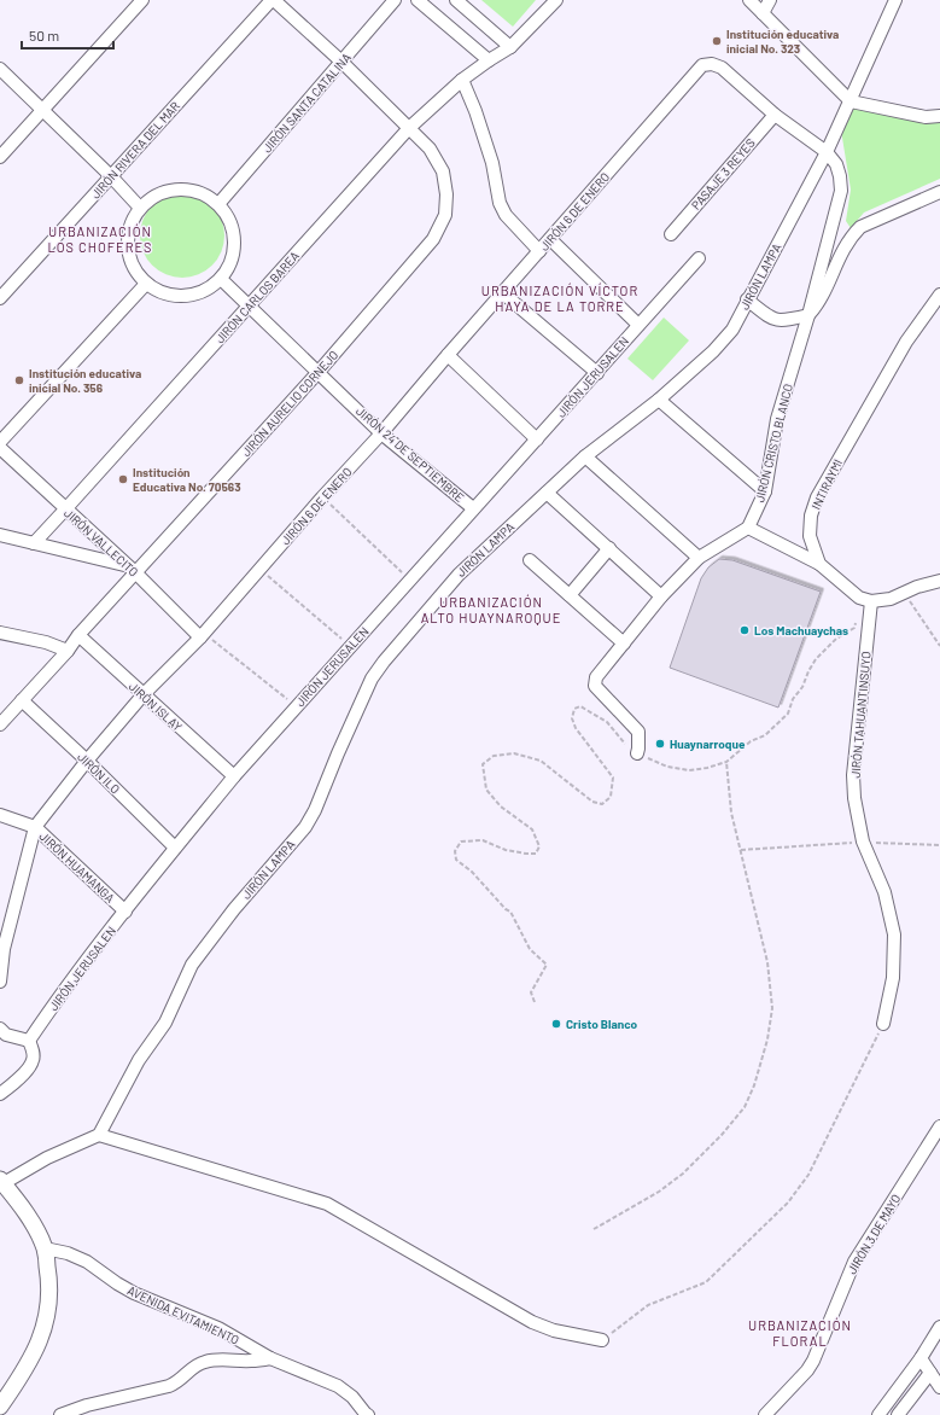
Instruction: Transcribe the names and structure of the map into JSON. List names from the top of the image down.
{
  "streets": {
    "street": [
      "JIRÓN SANTA CATALINA",
      "JIRÓN RIVERA DEL MAR",
      "PASAJE 3 REYES",
      "JIRÓN 6 DE ENERO",
      "JIRÓN LAMPA",
      "JIRÓN CARLOS BAREA",
      "JIRÓN JERUSALEN",
      "JIRÓN AURELIO CORNEJO",
      "JIRÓN CRISTO BLANCO",
      "JIRÓN 24 DE SEPTIEMBRE",
      "INTIRAYMI",
      "JIRÓN VALLECITO",
      "JIRÓN ISLAY",
      "JIRÓN TAHUANTINSUYO",
      "JIRÓN ILO",
      "JIRÓN HUAMANGA",
      "JIRÓN 3 DE MAYO",
      "AVENIDA EVITAMIENTO"
    ]
  },
  "crossings": [
    ["JIRÓN SANTA CATALINA", "JIRÓN AURELIO CORNEJO"],
    ["JIRÓN SANTA CATALINA", "JIRÓN 24 DE SEPTIEMBRE"],
    ["JIRÓN RIVERA DEL MAR", "JIRÓN AURELIO CORNEJO"],
    ["PASAJE 3 REYES", "JIRÓN 6 DE ENERO"],
    ["JIRÓN 6 DE ENERO", "JIRÓN 24 DE SEPTIEMBRE"],
    ["JIRÓN 6 DE ENERO", "JIRÓN VALLECITO"],
    ["JIRÓN 6 DE ENERO", "JIRÓN ISLAY"],
    ["JIRÓN 6 DE ENERO", "JIRÓN ILO"],
    ["JIRÓN 6 DE ENERO", "JIRÓN HUAMANGA"],
    ["JIRÓN LAMPA", "JIRÓN CRISTO BLANCO"],
    ["JIRÓN CARLOS BAREA", "JIRÓN AURELIO CORNEJO"],
    ["JIRÓN CARLOS BAREA", "JIRÓN 24 DE SEPTIEMBRE"],
    ["JIRÓN CARLOS BAREA", "JIRÓN VALLECITO"],
    ["JIRÓN JERUSALEN", "JIRÓN 24 DE SEPTIEMBRE"],
    ["JIRÓN JERUSALEN", "JIRÓN ISLAY"],
    ["JIRÓN JERUSALEN", "JIRÓN ILO"],
    ["JIRÓN JERUSALEN", "JIRÓN HUAMANGA"],
    ["JIRÓN AURELIO CORNEJO", "JIRÓN 24 DE SEPTIEMBRE"],
    ["JIRÓN AURELIO CORNEJO", "JIRÓN VALLECITO"],
    ["JIRÓN AURELIO CORNEJO", "JIRÓN ISLAY"],
    ["JIRÓN AURELIO CORNEJO", "JIRÓN ILO"]
  ],
  "districts": [
    "URBANIZACIÓN LOS CHOFERES",
    "URBANIZACIÓN VÍCTOR HAYA DE LA TORRE",
    "URBANIZACIÓN ALTO HUAYNAROQUE",
    "URBANIZACIÓN FLORAL"
  ],
  "places": [
    "Institución educativa inicial No. 323",
    "Institución educativa inicial No. 356",
    "Institución Educativa No. 70563",
    "Los Machuaychas",
    "Huaynarroque",
    "Cristo Blanco"
  ],
  "scale_bar": "50 m"
}
